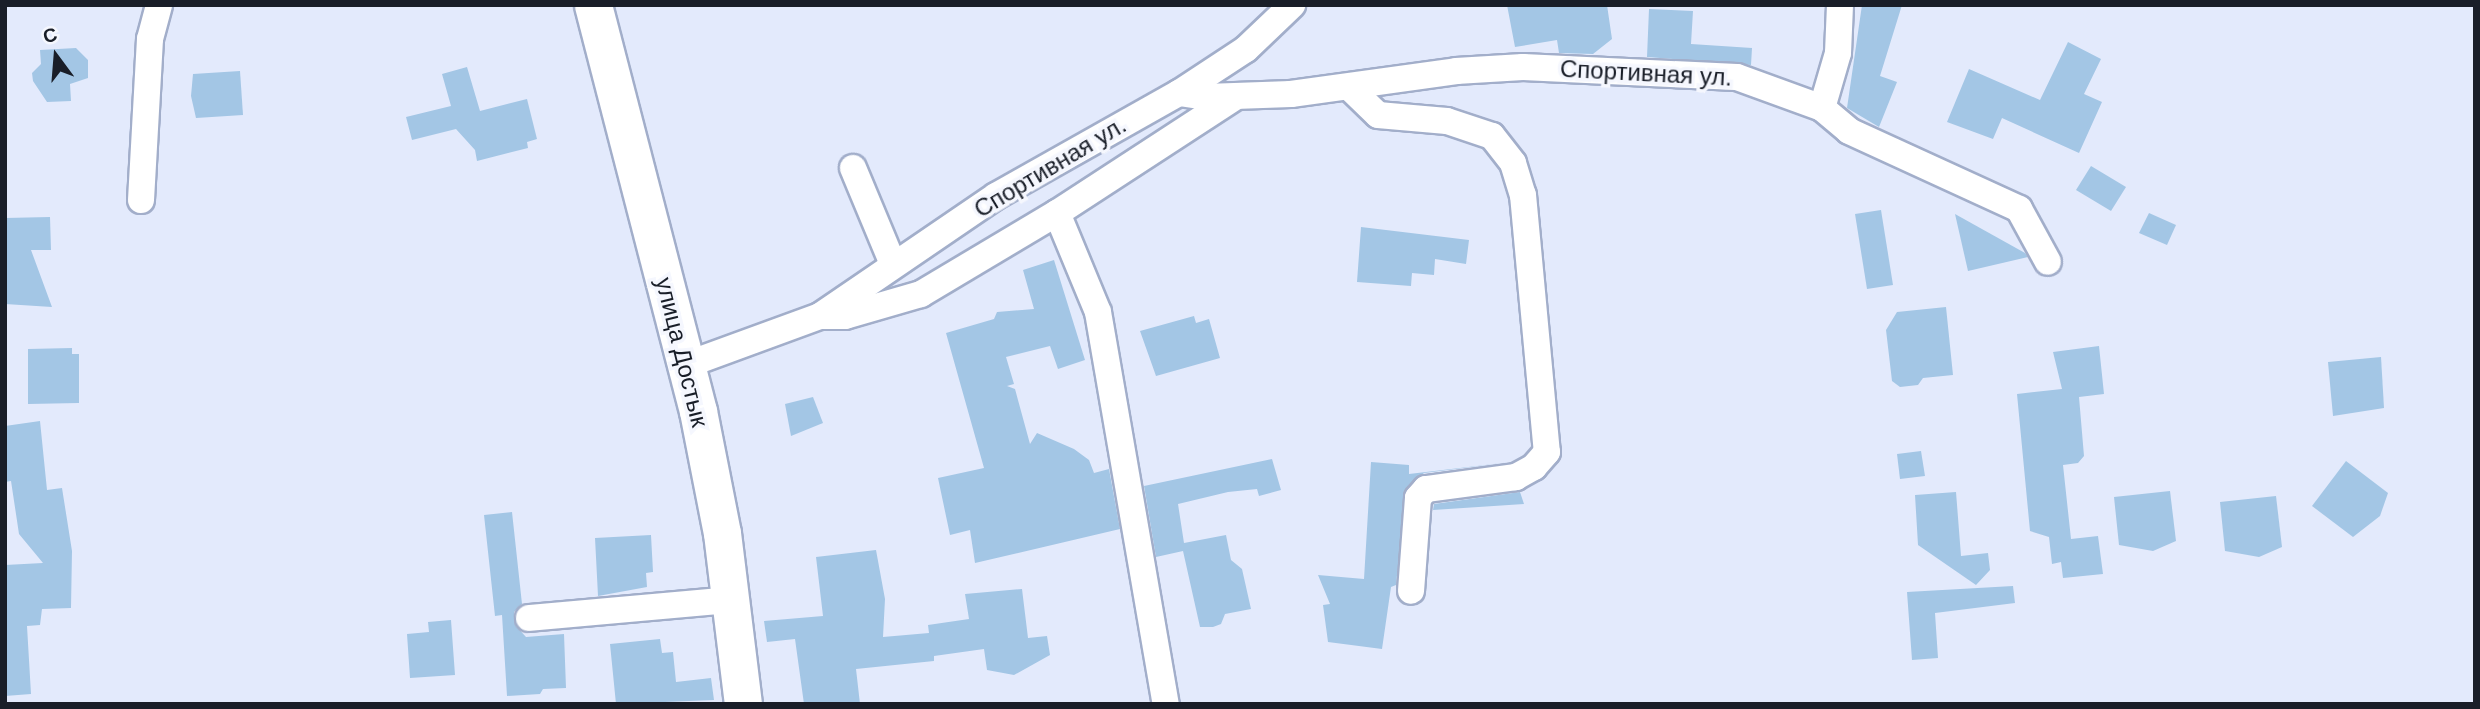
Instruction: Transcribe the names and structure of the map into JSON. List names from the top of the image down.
{
  "streets": {
    "main road": ["улица Достык"],
    "street": ["Спортивная ул."]
  },
  "crossings": [
    ["Спортивная ул.", "улица Достык"]
  ],
  "north": "top"
}
